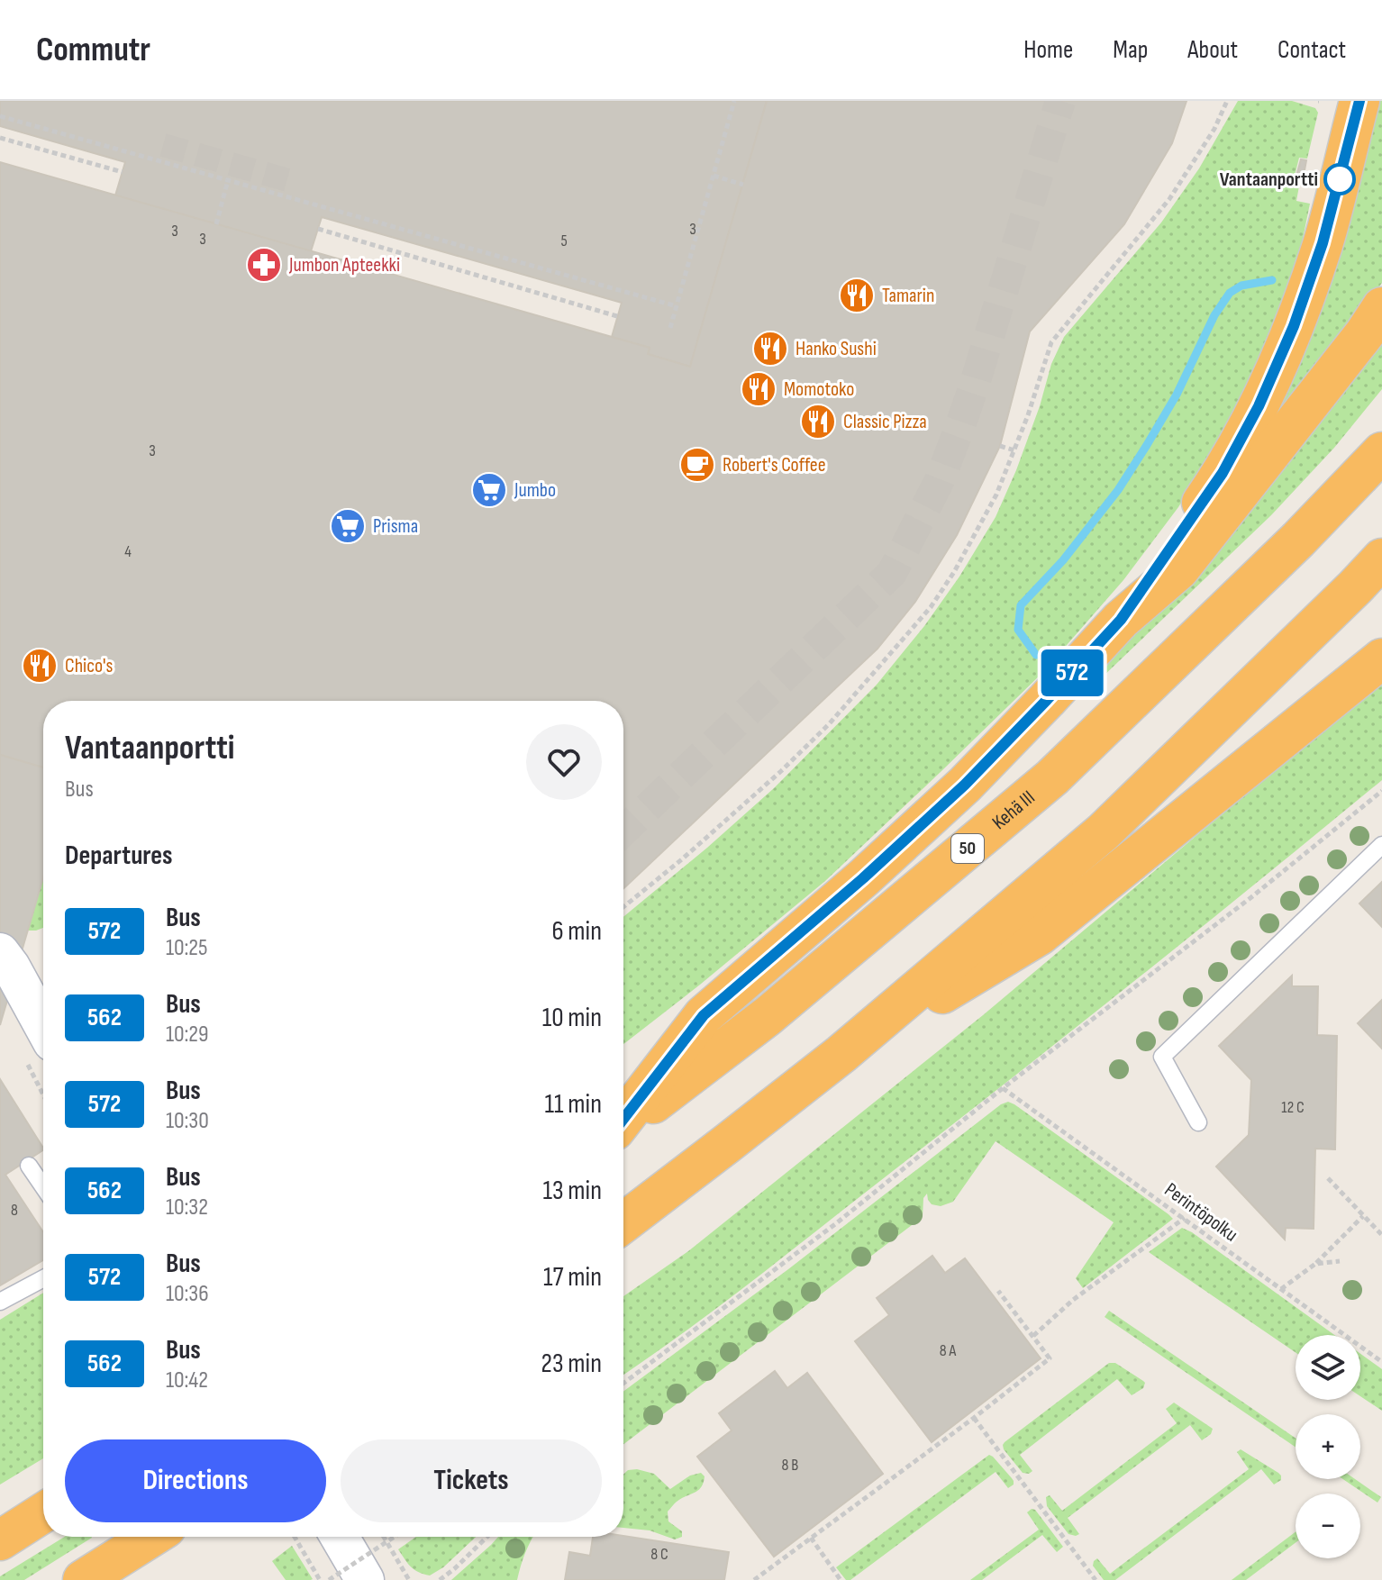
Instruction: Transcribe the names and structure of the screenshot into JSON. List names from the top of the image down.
{
  "streets": {
    "highway": ["Kehä III", "50"],
    "path": ["Perintöpolku"]
  },
  "places": {
    "other": ["Vantaanportti"],
    "pharmacy": ["Jumbon Apteekki"],
    "restaurant": [
      "Tamarin",
      "Hanko Sushi",
      "Momotoko",
      "Classic Pizza",
      "Chico's"
    ],
    "cafe": ["Robert's Coffee"],
    "supermarket": ["Jumbo", "Prisma"]
  },
  "lines": ["bus line 572"],
  "house_numbers": [
    "3",
    "3",
    "3",
    "5",
    "3",
    "4",
    "12 C",
    "8",
    "8 A",
    "8 B",
    "8 C"
  ],
  "page": {
    "header": "Commutr",
    "nav": [
      "Home",
      "Map",
      "About",
      "Contact"
    ],
    "on_map": "572",
    "heading": [
      ["Vantaanportti", "Bus"],
      "Departures"
    ],
    "list": [
      {
        "mark": "572",
        "name": "Bus",
        "note": "10:25",
        "value": "6 min"
      },
      {
        "mark": "562",
        "name": "Bus",
        "note": "10:29",
        "value": "10 min"
      },
      {
        "mark": "572",
        "name": "Bus",
        "note": "10:30",
        "value": "11 min"
      },
      {
        "mark": "562",
        "name": "Bus",
        "note": "10:32",
        "value": "13 min"
      },
      {
        "mark": "572",
        "name": "Bus",
        "note": "10:36",
        "value": "17 min"
      },
      {
        "mark": "562",
        "name": "Bus",
        "note": "10:42",
        "value": "23 min"
      }
    ],
    "map_buttons": ["+", "−"],
    "buttons": ["Directions", "Tickets"]
  }
}
